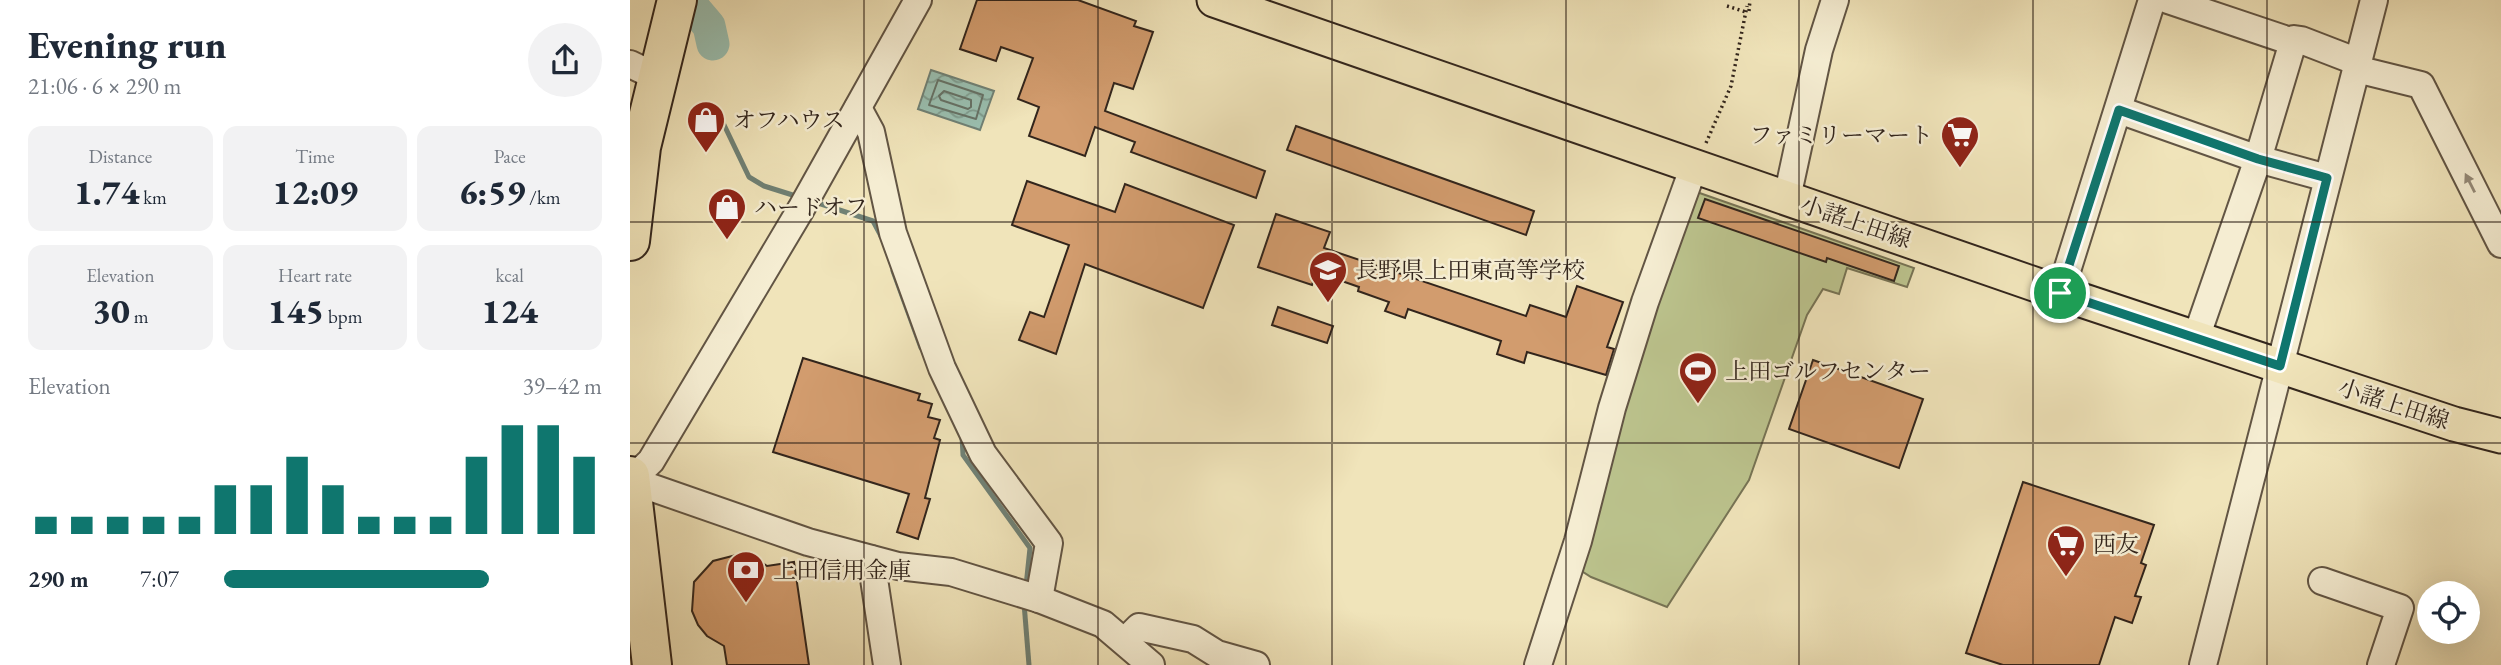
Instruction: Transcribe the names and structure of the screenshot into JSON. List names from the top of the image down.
{
  "streets": {
    "main road": ["小諸上田線"]
  },
  "places": {
    "shop": ["オフハウス", "ハードオフ"],
    "supermarket": ["ファミリーマート", "西友"],
    "school or university": ["長野県上田東高等学校"],
    "sports": ["上田ゴルフセンター"],
    "bank": ["上田信用金庫"]
  },
  "page": {
    "heading": ["Evening run", "21:06 · 6 × 290 m"],
    "stats": [
      ["Distance", "1.74 km"],
      ["Time", "12:09"],
      ["Pace", "6:59 /km"],
      ["Elevation", "30 m"],
      ["Heart rate", "145 bpm"],
      ["kcal", "124"]
    ],
    "chart": ["Elevation", "39–42 m"],
    "list": [
      {
        "name": "290 m",
        "note": "7:07"
      }
    ]
  }
}
